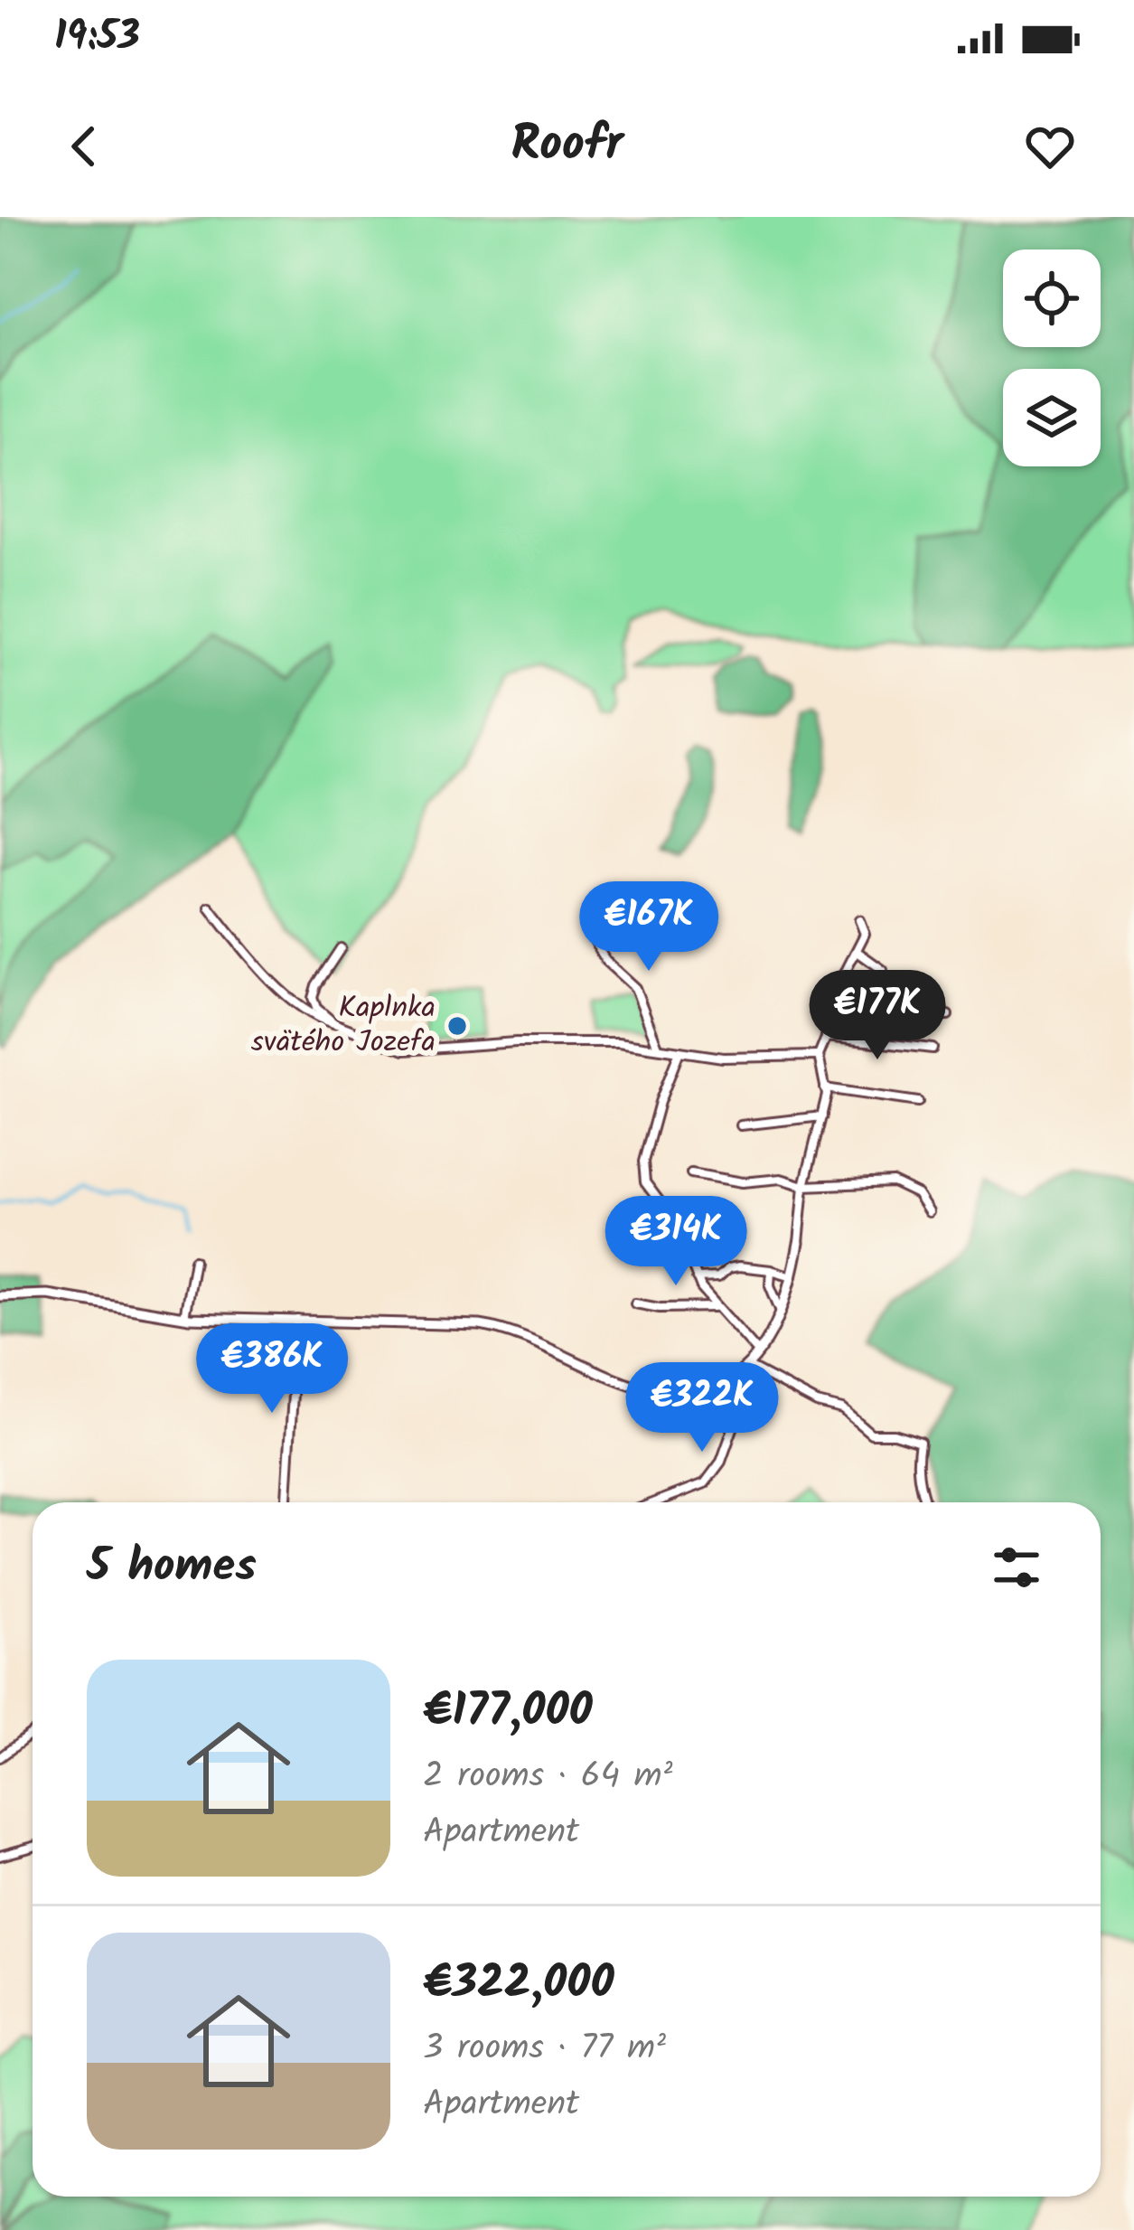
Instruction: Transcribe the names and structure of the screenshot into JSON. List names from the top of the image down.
{
  "places": ["Kaplnka svätého Jozefa"],
  "page": {
    "status": "19:53",
    "header": "Roofr",
    "price": [
      "€167K",
      "€177K",
      "€314K",
      "€386K",
      "€322K"
    ],
    "heading": "5 homes",
    "list": [
      {
        "name": "€177,000",
        "note": "2 rooms · 64 m² · Apartment"
      },
      {
        "name": "€322,000",
        "note": "3 rooms · 77 m² · Apartment"
      }
    ]
  }
}
